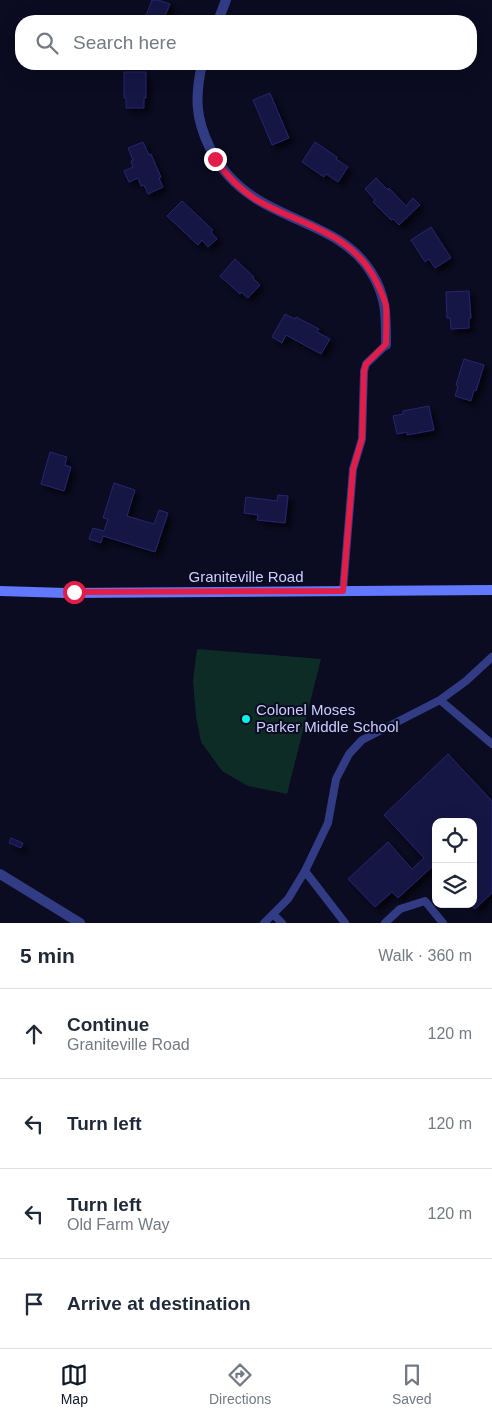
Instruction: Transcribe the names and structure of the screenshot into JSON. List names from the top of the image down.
{
  "streets": {
    "main road": ["Graniteville Road"]
  },
  "places": ["Colonel Moses Parker Middle School"],
  "page": {
    "search": "Search here",
    "heading": ["5 min", "Walk · 360 m"],
    "list": [
      ["Continue", "Graniteville Road", "120 m"],
      ["Turn left", "120 m"],
      ["Turn left", "Old Farm Way", "120 m"],
      "Arrive at destination"
    ],
    "nav": ["Map", "Directions", "Saved"]
  }
}
